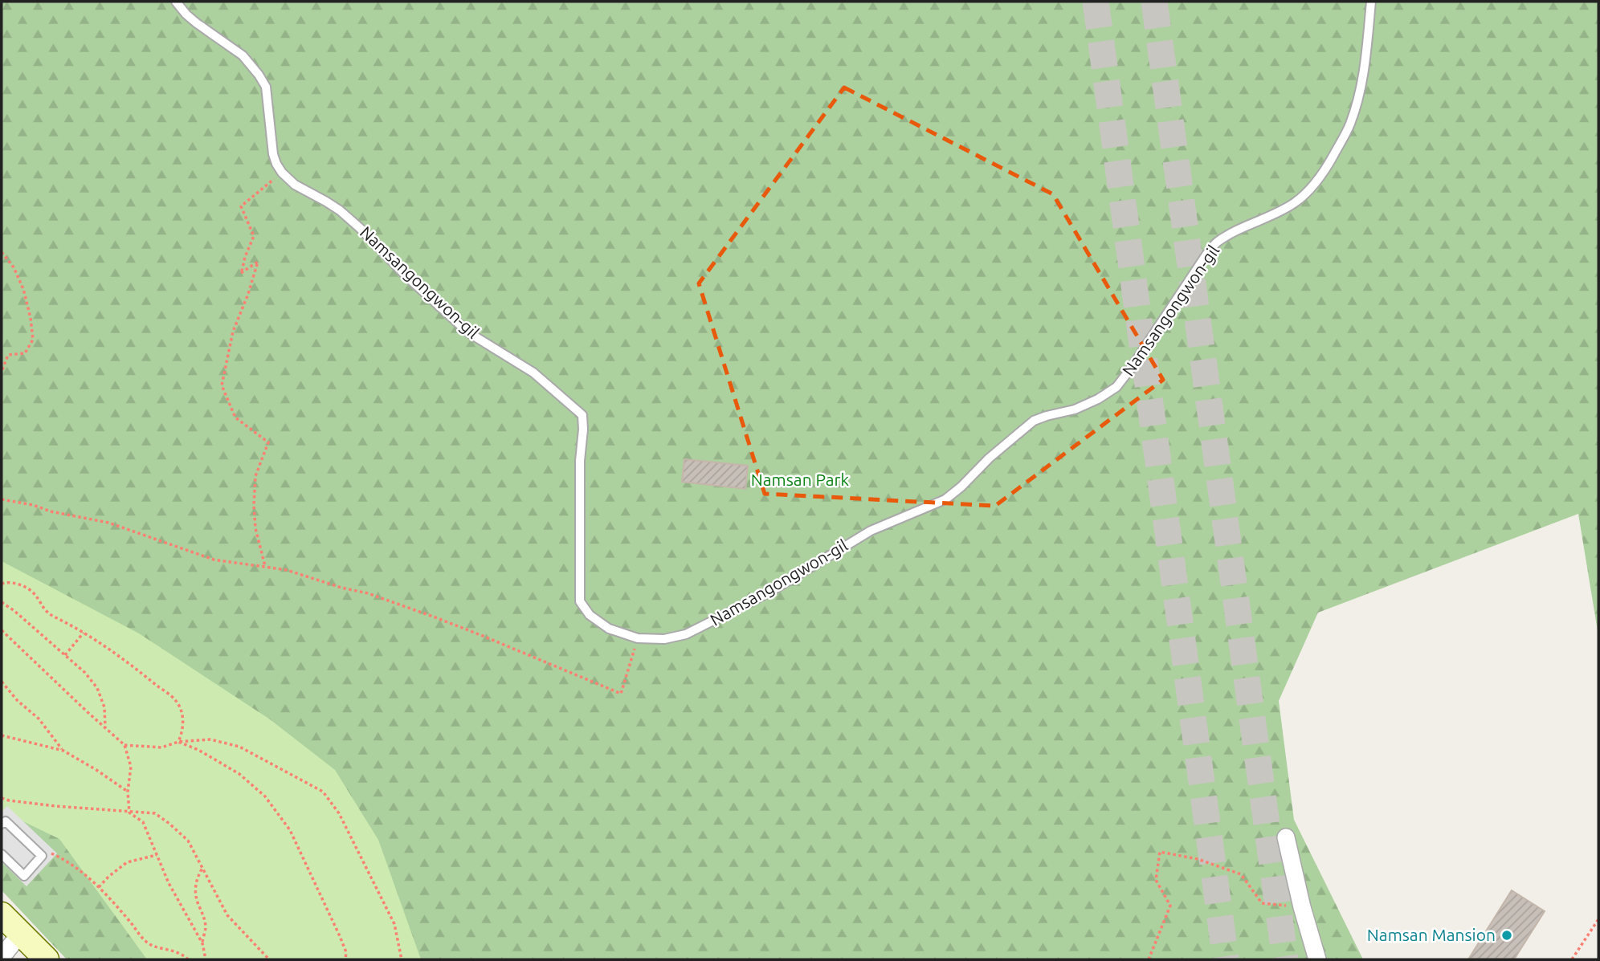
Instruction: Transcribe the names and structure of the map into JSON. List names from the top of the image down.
{
  "streets": {
    "lane": ["Namsangongwon-gil"]
  },
  "parks": ["Namsan Park"],
  "places": ["Namsan Mansion"]
}
